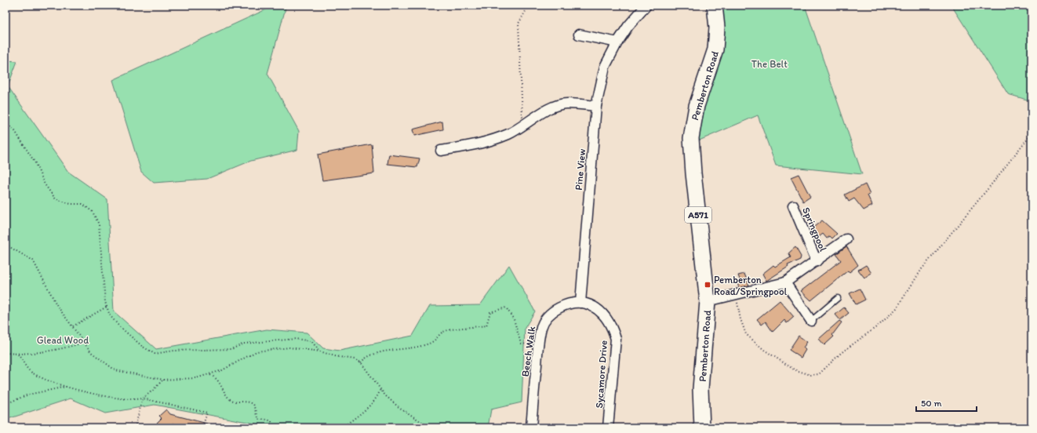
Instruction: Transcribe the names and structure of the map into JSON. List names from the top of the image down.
{
  "streets": {
    "main road": ["Pemberton Road", "A571"],
    "street": [
      "Pine View",
      "Springpool",
      "Beech Walk",
      "Sycamore Drive"
    ]
  },
  "crossings": [
    ["Pemberton Road", "Springpool"],
    ["Pine View", "Beech Walk"],
    ["Pine View", "Sycamore Drive"],
    ["Beech Walk", "Sycamore Drive"]
  ],
  "parks": ["The Belt", "Glead Wood"],
  "places": {
    "transit": ["Pemberton Road/Springpool"]
  },
  "scale_bar": "50 m"
}
